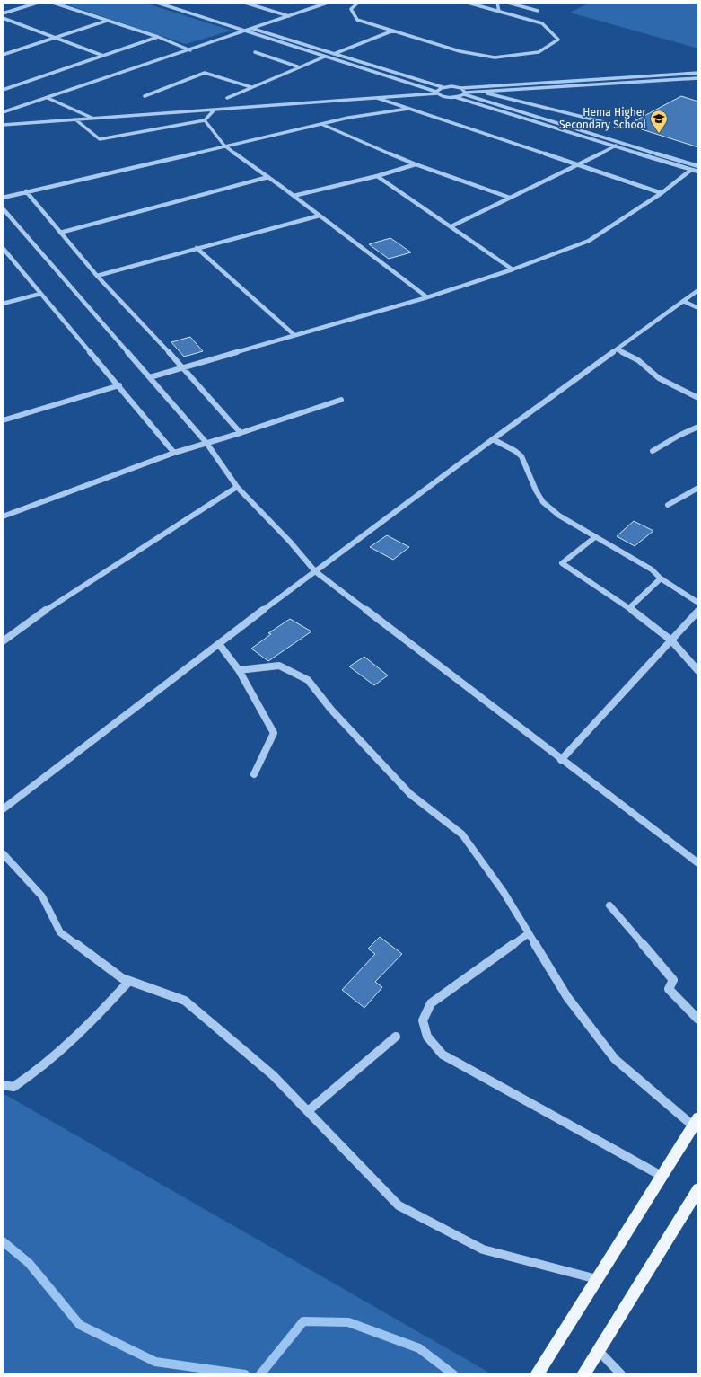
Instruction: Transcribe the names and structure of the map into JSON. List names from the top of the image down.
{
  "places": {
    "school or university": ["Hema Higher Secondary School"]
  }
}
